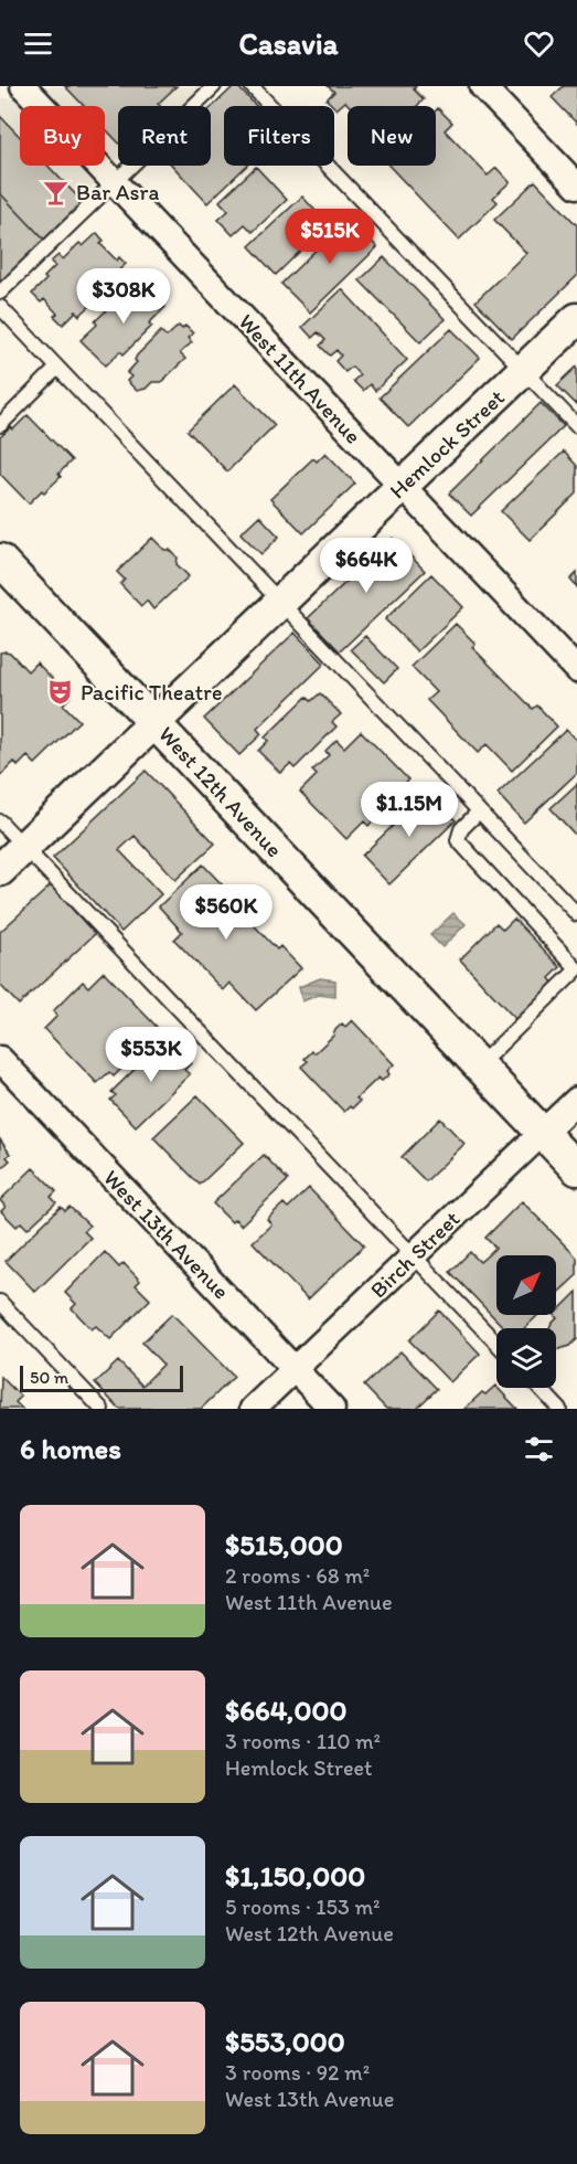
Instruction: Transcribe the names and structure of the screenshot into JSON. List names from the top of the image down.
{
  "streets": {
    "street": [
      "West 11th Avenue",
      "Hemlock Street",
      "West 12th Avenue",
      "West 13th Avenue",
      "Birch Street"
    ]
  },
  "crossings": [
    ["West 11th Avenue", "Hemlock Street"],
    ["Hemlock Street", "West 12th Avenue"],
    ["West 12th Avenue", "Birch Street"],
    ["West 13th Avenue", "Birch Street"]
  ],
  "places": {
    "bar": ["Bar Asra"],
    "theatre": ["Pacific Theatre"]
  },
  "scale_bar": "50 m",
  "north": "top right",
  "page": {
    "header": "Casavia",
    "chip": [
      "Buy",
      "Rent",
      "Filters",
      "New"
    ],
    "price": [
      "$515K",
      "$308K",
      "$664K",
      "$1.15M",
      "$560K",
      "$553K"
    ],
    "scale": "50 m",
    "heading": "6 homes",
    "list": [
      {
        "name": "$515,000",
        "note": "2 rooms · 68 m² · West 11th Avenue"
      },
      {
        "name": "$664,000",
        "note": "3 rooms · 110 m² · Hemlock Street"
      },
      {
        "name": "$1,150,000",
        "note": "5 rooms · 153 m² · West 12th Avenue"
      },
      {
        "name": "$553,000",
        "note": "3 rooms · 92 m² · West 13th Avenue"
      }
    ]
  }
}
